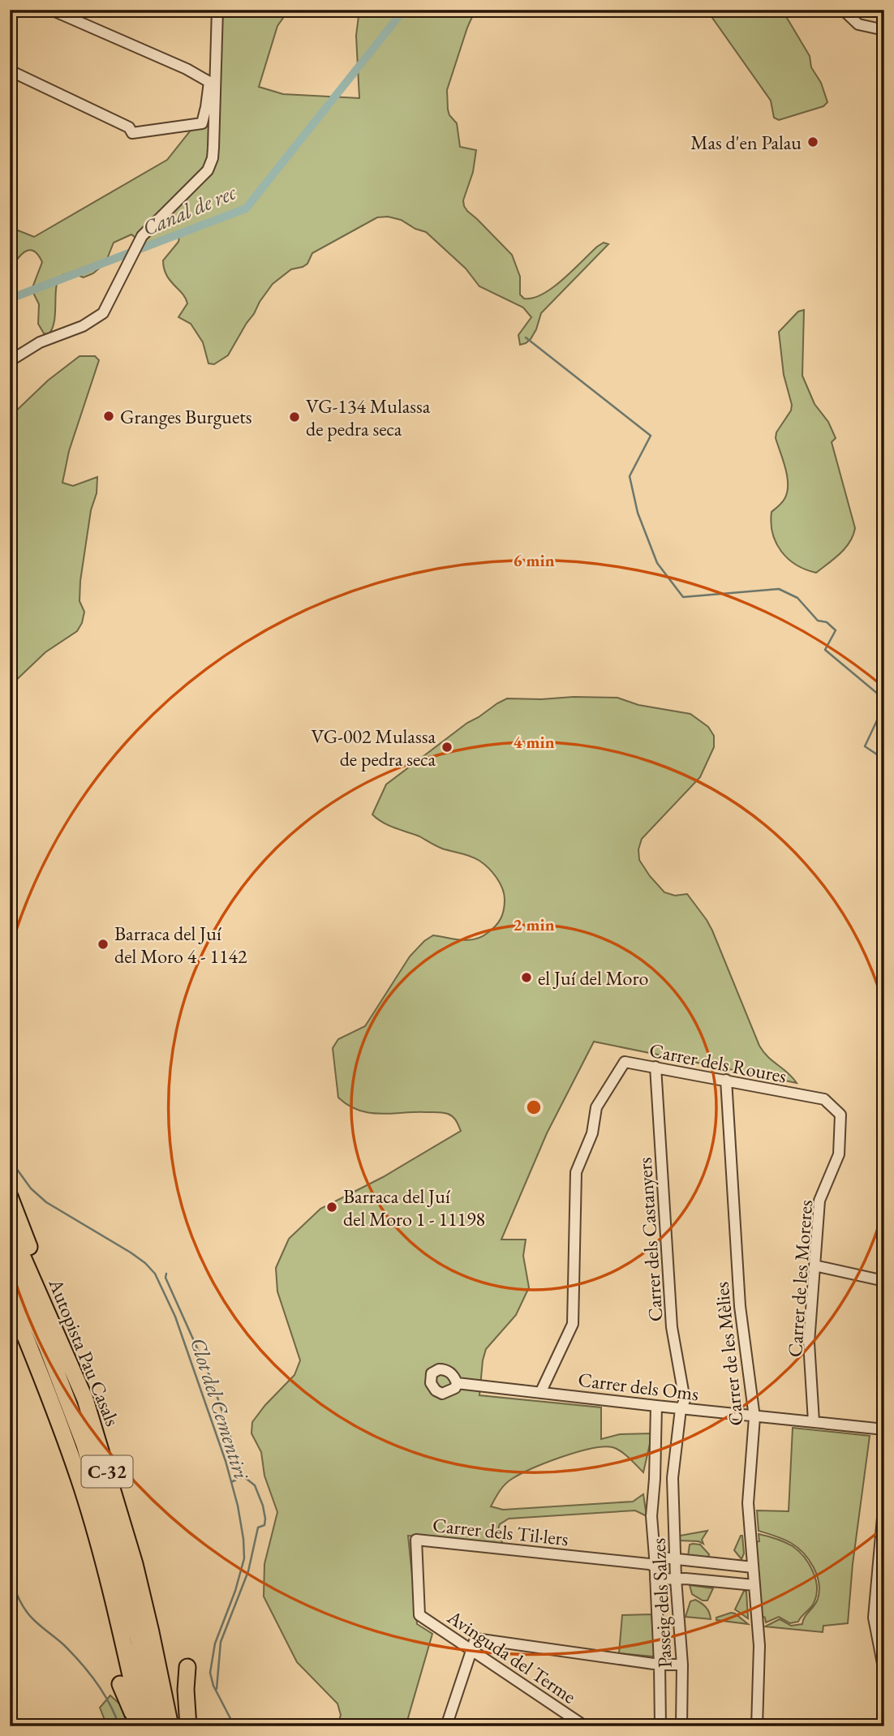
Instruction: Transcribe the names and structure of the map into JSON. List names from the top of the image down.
{
  "streets": {
    "highway": ["Autopista Pau Casals", "C-32"],
    "street": [
      "Carrer dels Roures",
      "Carrer dels Castanyers",
      "Carrer de les Moreres",
      "Carrer de les Mèlies",
      "Carrer dels Oms",
      "Carrer dels Til·lers",
      "Passeig dels Salzes",
      "Avinguda del Terme"
    ]
  },
  "crossings": [
    ["Carrer dels Roures", "Carrer dels Castanyers"],
    ["Carrer dels Roures", "Carrer de les Moreres"],
    ["Carrer dels Roures", "Carrer de les Mèlies"],
    ["Carrer dels Roures", "Carrer dels Oms"],
    ["Carrer dels Castanyers", "Carrer dels Oms"],
    ["Carrer dels Castanyers", "Passeig dels Salzes"],
    ["Carrer de les Moreres", "Carrer dels Oms"],
    ["Carrer de les Mèlies", "Carrer dels Oms"],
    ["Carrer de les Mèlies", "Carrer dels Til·lers"],
    ["Carrer dels Oms", "Passeig dels Salzes"],
    ["Carrer dels Til·lers", "Passeig dels Salzes"],
    ["Carrer dels Til·lers", "Avinguda del Terme"]
  ],
  "water": ["Canal de rec", "Clot del Cementiri"],
  "places": [
    "Mas d'en Palau",
    "Granges Burguets",
    "VG-134 Mulassa de pedra seca",
    "VG-002 Mulassa de pedra seca",
    "Barraca del Juí del Moro 4 - 1142",
    "el Juí del Moro",
    "Barraca del Juí del Moro 1 - 11198"
  ],
  "rings": ["6 min", "4 min", "2 min"]
}
